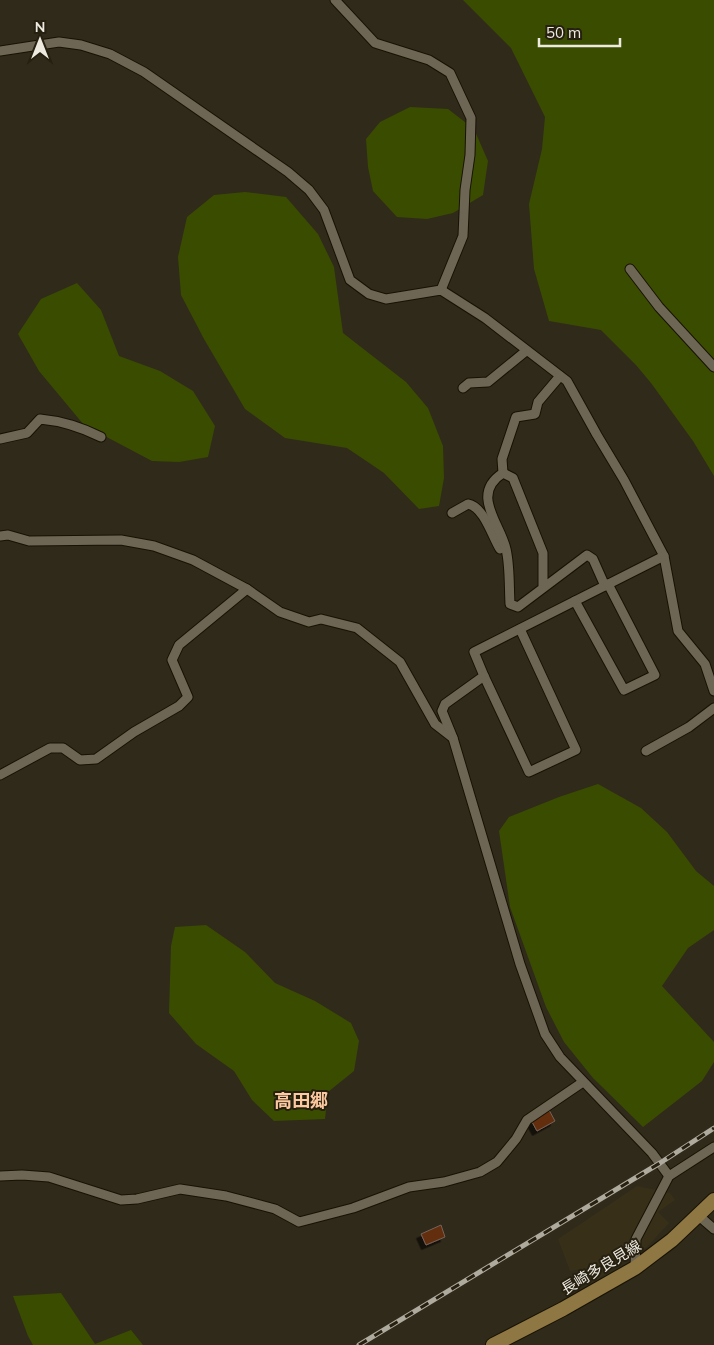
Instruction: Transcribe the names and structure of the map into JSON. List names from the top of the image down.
{
  "streets": {
    "main road": ["長崎多良見線"]
  },
  "districts": ["高田郷"],
  "scale_bar": "50 m",
  "north": "top"
}
